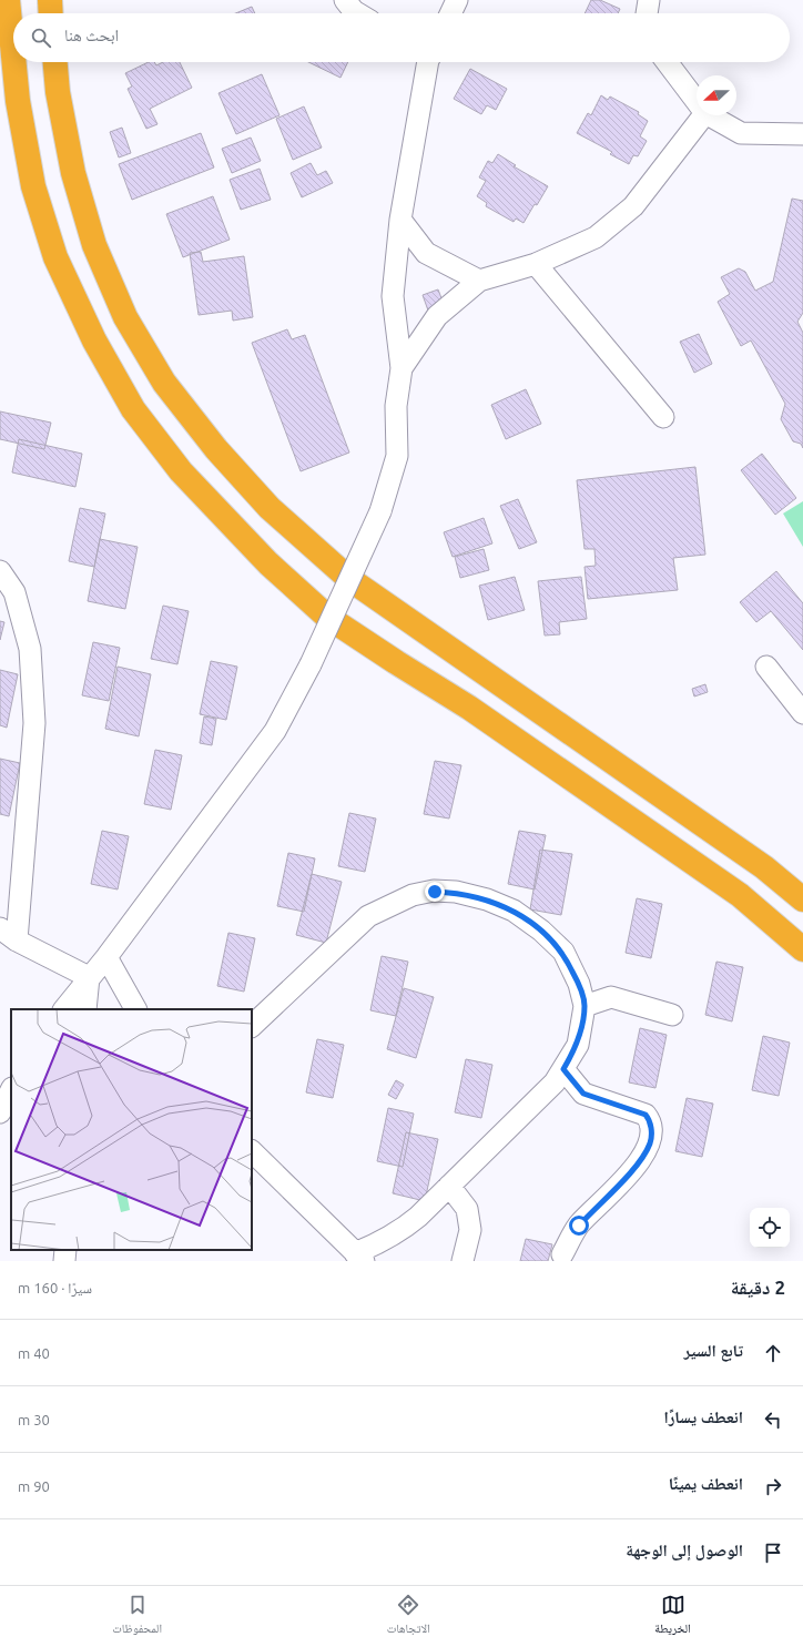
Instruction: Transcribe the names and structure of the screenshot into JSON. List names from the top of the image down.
{
  "north": "left",
  "page": {
    "search": "ابحث هنا",
    "heading": ["2 دقيقة", "سيرًا · 160 m"],
    "list": [
      ["تابع السير", "40 m"],
      ["انعطف يسارًا", "30 m"],
      ["انعطف يمينًا", "90 m"],
      "الوصول إلى الوجهة"
    ],
    "nav": ["الخريطة", "الاتجاهات", "المحفوظات"]
  }
}
